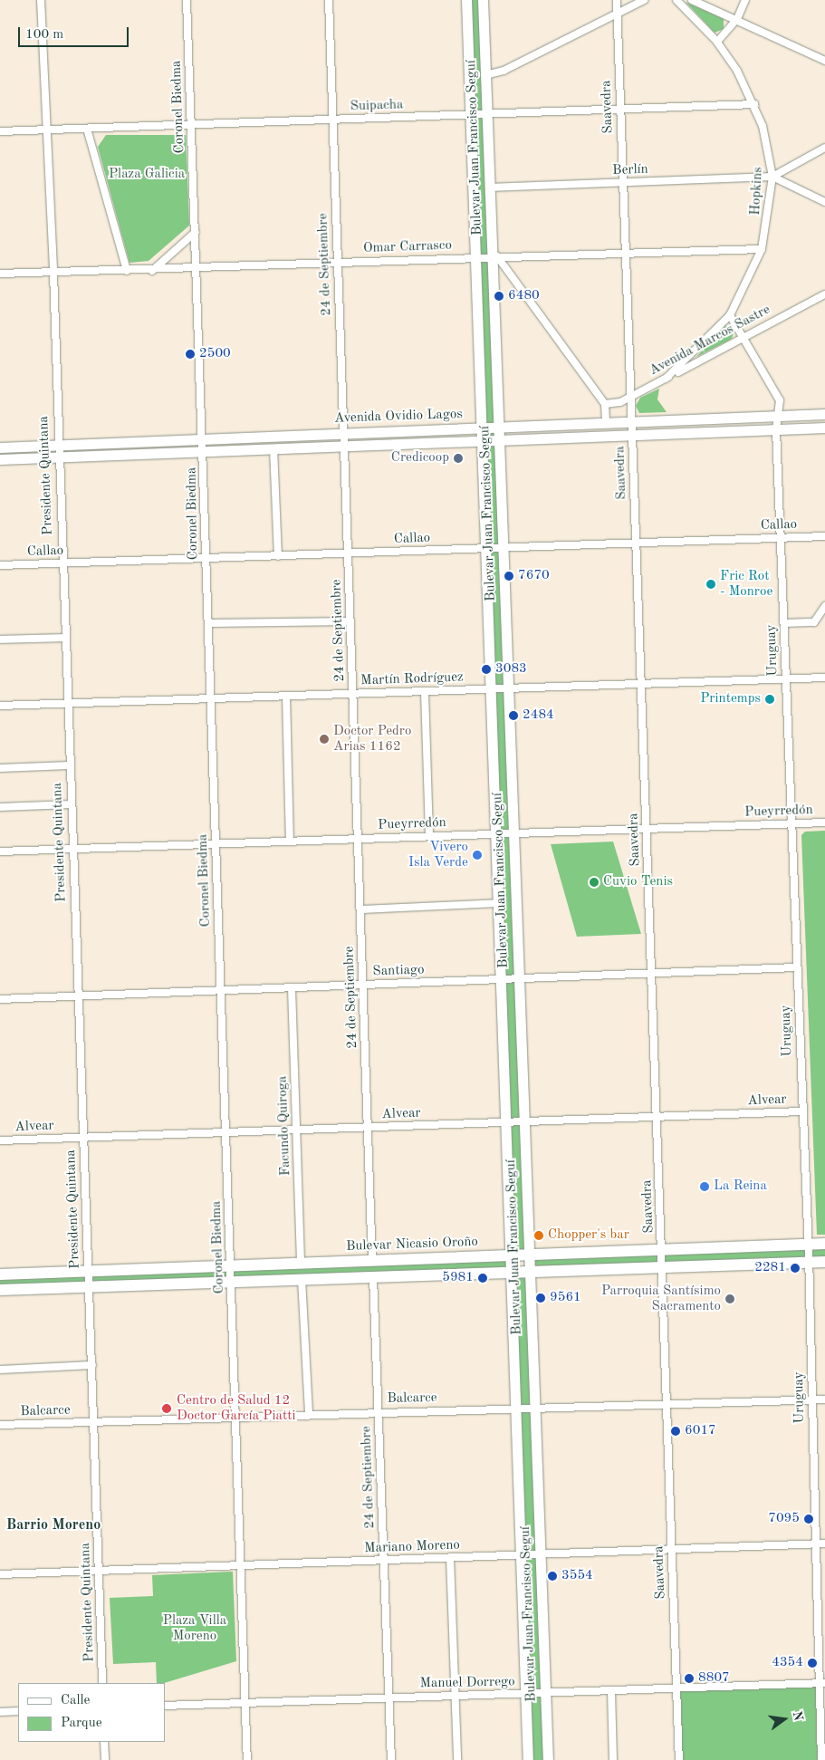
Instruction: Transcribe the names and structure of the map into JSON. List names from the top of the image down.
{
  "streets": {
    "main road": ["Bulevar Juan Francisco Seguí", "Avenida Ovidio Lagos", "Bulevar Nicasio Oroño"],
    "street": [
      "Suipacha",
      "Coronel Biedma",
      "Saavedra",
      "Berlín",
      "Hopkins",
      "Omar Carrasco",
      "24 de Septiembre",
      "Avenida Marcos Sastre",
      "Presidente Quintana",
      "Callao",
      "Uruguay",
      "Martín Rodríguez",
      "Pueyrredón",
      "Santiago",
      "Alvear",
      "Facundo Quiroga",
      "Balcarce",
      "Mariano Moreno",
      "Manuel Dorrego"
    ]
  },
  "crossings": [
    ["Suipacha", "Coronel Biedma"],
    ["Suipacha", "Saavedra"],
    ["Suipacha", "Bulevar Juan Francisco Seguí"],
    ["Suipacha", "Hopkins"],
    ["Suipacha", "24 de Septiembre"],
    ["Suipacha", "Presidente Quintana"],
    ["Coronel Biedma", "Omar Carrasco"],
    ["Coronel Biedma", "Avenida Ovidio Lagos"],
    ["Coronel Biedma", "Callao"],
    ["Coronel Biedma", "Martín Rodríguez"],
    ["Coronel Biedma", "Pueyrredón"],
    ["Coronel Biedma", "Santiago"],
    ["Coronel Biedma", "Alvear"],
    ["Coronel Biedma", "Bulevar Nicasio Oroño"],
    ["Coronel Biedma", "Balcarce"],
    ["Coronel Biedma", "Mariano Moreno"],
    ["Coronel Biedma", "Manuel Dorrego"],
    ["Saavedra", "Berlín"],
    ["Saavedra", "Omar Carrasco"],
    ["Saavedra", "Avenida Marcos Sastre"],
    ["Saavedra", "Avenida Ovidio Lagos"],
    ["Saavedra", "Callao"],
    ["Saavedra", "Martín Rodríguez"],
    ["Saavedra", "Pueyrredón"],
    ["Saavedra", "Santiago"],
    ["Saavedra", "Alvear"],
    ["Saavedra", "Bulevar Nicasio Oroño"],
    ["Saavedra", "Balcarce"],
    ["Saavedra", "Mariano Moreno"],
    ["Saavedra", "Manuel Dorrego"],
    ["Bulevar Juan Francisco Seguí", "Berlín"],
    ["Bulevar Juan Francisco Seguí", "Omar Carrasco"],
    ["Bulevar Juan Francisco Seguí", "Avenida Ovidio Lagos"],
    ["Bulevar Juan Francisco Seguí", "Callao"],
    ["Bulevar Juan Francisco Seguí", "Martín Rodríguez"],
    ["Bulevar Juan Francisco Seguí", "Pueyrredón"],
    ["Bulevar Juan Francisco Seguí", "Santiago"],
    ["Bulevar Juan Francisco Seguí", "Alvear"],
    ["Bulevar Juan Francisco Seguí", "Bulevar Nicasio Oroño"],
    ["Bulevar Juan Francisco Seguí", "Balcarce"],
    ["Bulevar Juan Francisco Seguí", "Mariano Moreno"],
    ["Bulevar Juan Francisco Seguí", "Manuel Dorrego"],
    ["Berlín", "Hopkins"],
    ["Hopkins", "Omar Carrasco"],
    ["Hopkins", "Avenida Marcos Sastre"],
    ["Hopkins", "Uruguay"],
    ["Omar Carrasco", "24 de Septiembre"],
    ["Omar Carrasco", "Presidente Quintana"],
    ["24 de Septiembre", "Avenida Ovidio Lagos"],
    ["24 de Septiembre", "Callao"],
    ["24 de Septiembre", "Martín Rodríguez"],
    ["24 de Septiembre", "Pueyrredón"],
    ["24 de Septiembre", "Santiago"],
    ["24 de Septiembre", "Alvear"],
    ["24 de Septiembre", "Bulevar Nicasio Oroño"],
    ["24 de Septiembre", "Balcarce"],
    ["24 de Septiembre", "Mariano Moreno"],
    ["24 de Septiembre", "Manuel Dorrego"],
    ["Avenida Marcos Sastre", "Uruguay"],
    ["Avenida Ovidio Lagos", "Presidente Quintana"],
    ["Avenida Ovidio Lagos", "Uruguay"],
    ["Presidente Quintana", "Callao"],
    ["Presidente Quintana", "Martín Rodríguez"],
    ["Presidente Quintana", "Pueyrredón"],
    ["Presidente Quintana", "Santiago"],
    ["Presidente Quintana", "Alvear"],
    ["Presidente Quintana", "Bulevar Nicasio Oroño"],
    ["Presidente Quintana", "Balcarce"],
    ["Presidente Quintana", "Mariano Moreno"],
    ["Callao", "Uruguay"],
    ["Uruguay", "Martín Rodríguez"],
    ["Uruguay", "Pueyrredón"],
    ["Uruguay", "Santiago"],
    ["Uruguay", "Alvear"],
    ["Uruguay", "Bulevar Nicasio Oroño"],
    ["Uruguay", "Balcarce"],
    ["Uruguay", "Mariano Moreno"],
    ["Uruguay", "Manuel Dorrego"],
    ["Santiago", "Facundo Quiroga"],
    ["Alvear", "Facundo Quiroga"],
    ["Facundo Quiroga", "Bulevar Nicasio Oroño"]
  ],
  "districts": ["Barrio Moreno"],
  "parks": ["Plaza Galicia", "Plaza Villa Moreno"],
  "places": [
    "6480",
    "2500",
    "Credicoop",
    "7670",
    "Fric Rot - Monroe",
    "3083",
    "Printemps",
    "2484",
    "Doctor Pedro Arias 1162",
    "Vivero Isla Verde",
    "Cuvio Tenis",
    "La Reina",
    "Chopper's bar",
    "2281",
    "5981",
    "9561",
    "Parroquia Santísimo Sacramento",
    "Centro de Salud 12 Doctor García Piatti",
    "6017",
    "7095",
    "3554",
    "4354",
    "8807"
  ],
  "legend": ["Calle", "Parque"],
  "scale_bar": "100 m",
  "north": "right"
}
